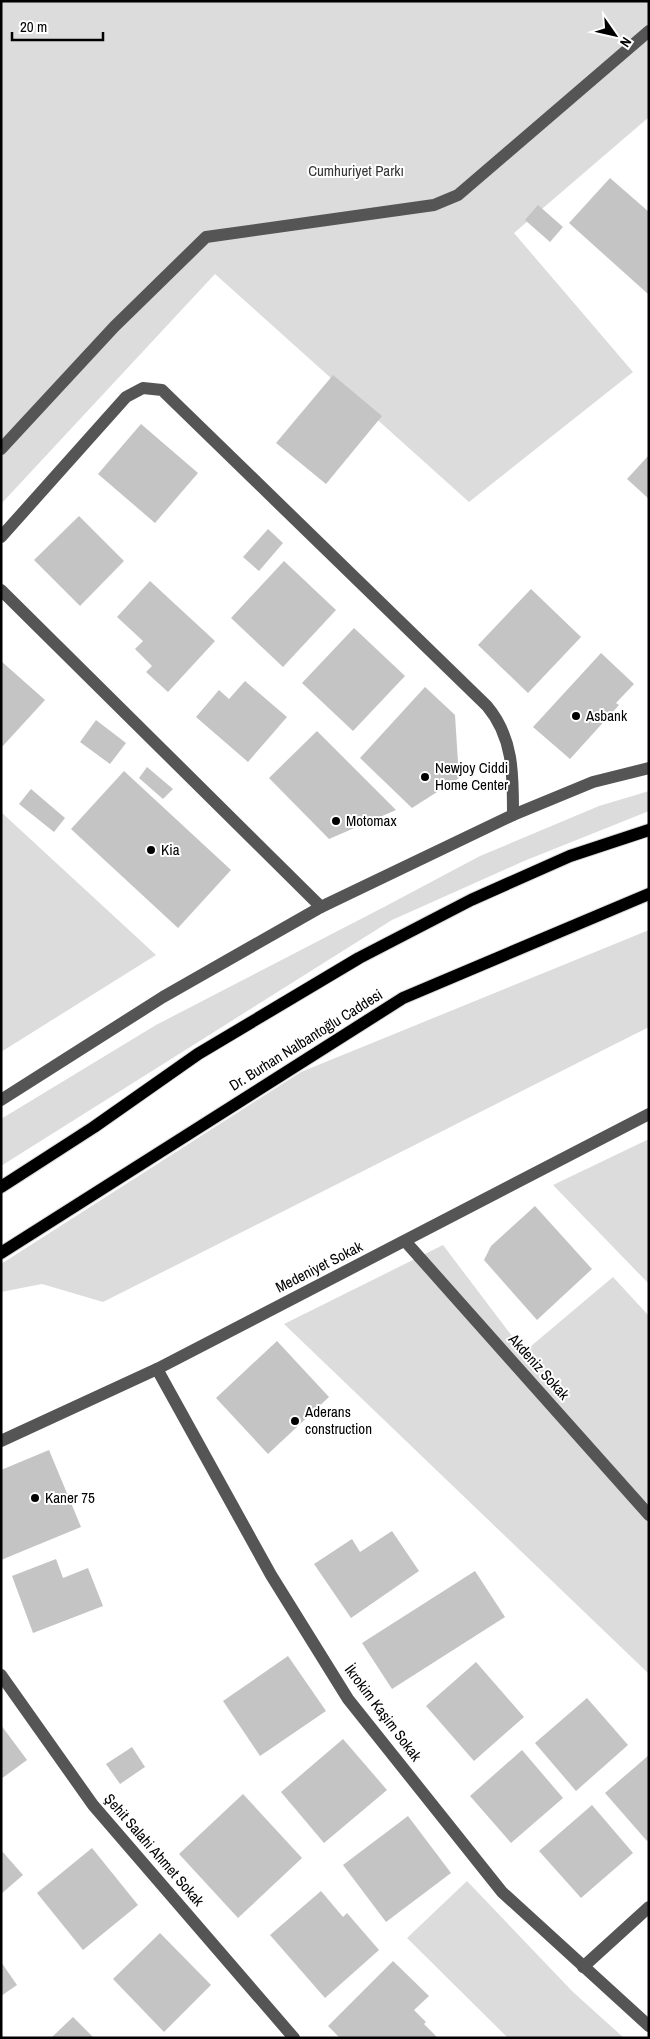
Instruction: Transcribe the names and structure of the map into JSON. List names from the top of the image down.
{
  "streets": {
    "main road": ["Dr. Burhan Nalbantoğlu Caddesi"],
    "street": [
      "Medeniyet Sokak",
      "Akdeniz Sokak",
      "İkrokim Kaşim Sokak",
      "Şehit Salahi Ahmet Sokak"
    ]
  },
  "crossings": [
    ["Medeniyet Sokak", "Akdeniz Sokak"],
    ["Medeniyet Sokak", "İkrokim Kaşim Sokak"]
  ],
  "parks": ["Cumhuriyet Parkı"],
  "places": [
    "Asbank",
    "Newjoy Ciddi Home Center",
    "Motomax",
    "Kia",
    "Aderans construction",
    "Kaner 75"
  ],
  "scale_bar": "20 m",
  "north": "bottom right"
}
